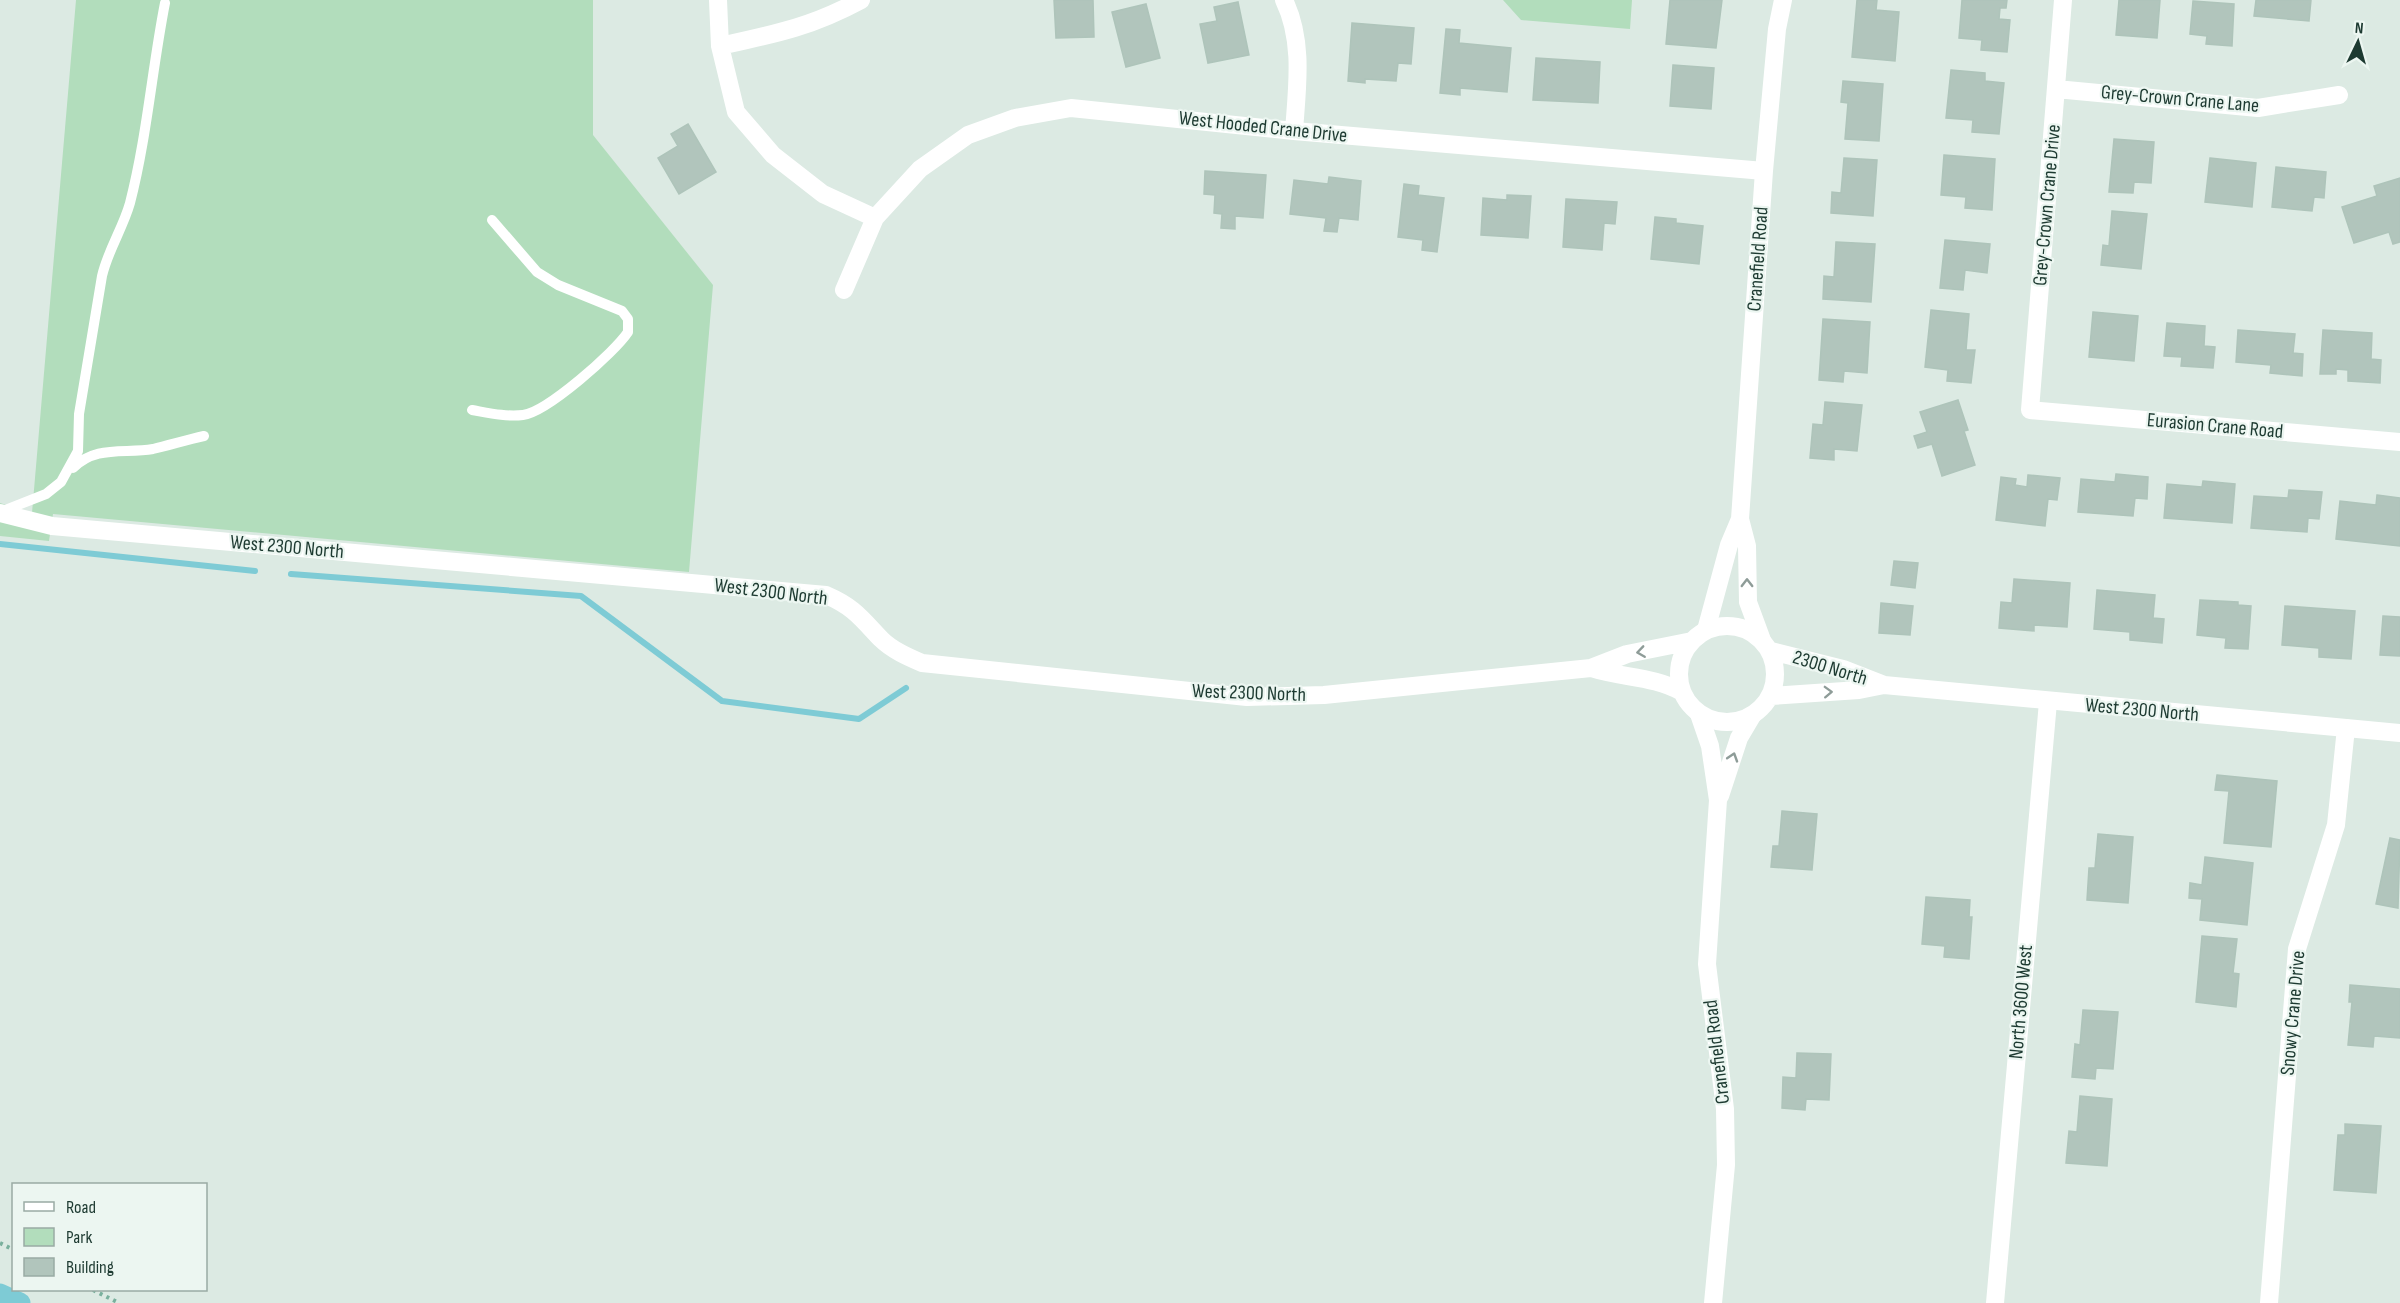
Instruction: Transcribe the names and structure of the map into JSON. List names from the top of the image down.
{
  "streets": {
    "street": [
      "Grey-Crown Crane Lane",
      "West Hooded Crane Drive",
      "Grey-Crown Crane Drive",
      "Cranefield Road",
      "Eurasion Crane Road",
      "West 2300 North",
      "2300 North",
      "North 3600 West",
      "Snowy Crane Drive"
    ]
  },
  "crossings": [
    ["Grey-Crown Crane Lane", "Grey-Crown Crane Drive"],
    ["West Hooded Crane Drive", "Cranefield Road"],
    ["Grey-Crown Crane Drive", "Eurasion Crane Road"],
    ["Cranefield Road", "2300 North"],
    ["West 2300 North", "2300 North"],
    ["West 2300 North", "North 3600 West"],
    ["West 2300 North", "Snowy Crane Drive"]
  ],
  "legend": ["Road", "Park", "Building"],
  "north": "top"
}
